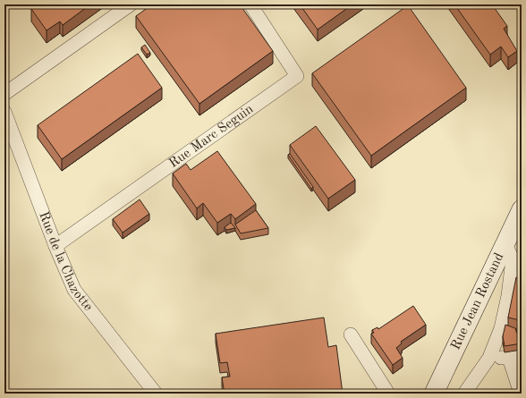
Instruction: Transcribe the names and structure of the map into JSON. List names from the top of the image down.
{
  "streets": {
    "main road": ["Rue Jean Rostand"],
    "street": ["Rue Marc Seguin", "Rue de la Chazotte"]
  },
  "crossings": [
    ["Rue Marc Seguin", "Rue de la Chazotte"]
  ]
}
